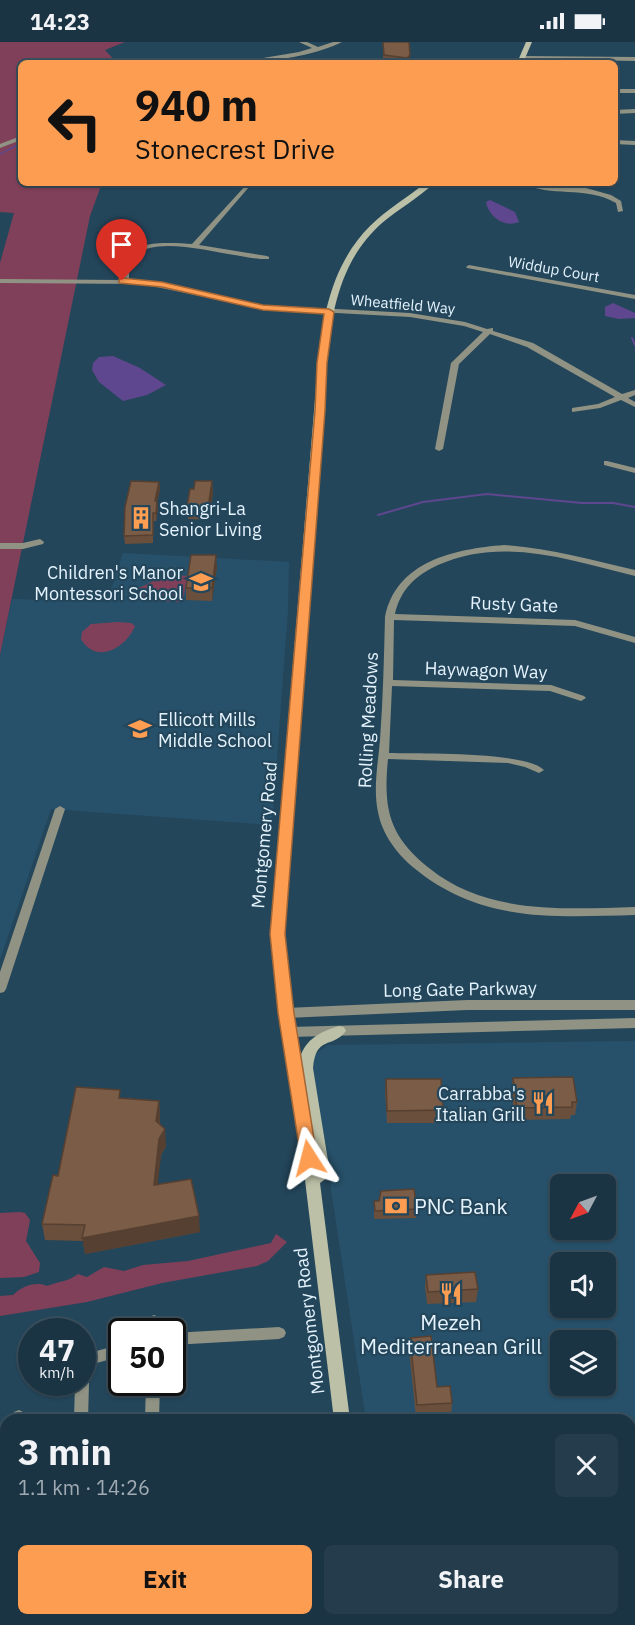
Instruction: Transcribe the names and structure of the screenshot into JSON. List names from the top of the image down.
{
  "streets": {
    "main road": ["Montgomery Road"],
    "street": [
      "Widdup Court",
      "Wheatfield Way",
      "Rusty Gate",
      "Haywagon Way",
      "Rolling Meadows",
      "Long Gate Parkway"
    ]
  },
  "crossings": [
    ["Wheatfield Way", "Montgomery Road"],
    ["Rusty Gate", "Rolling Meadows"],
    ["Haywagon Way", "Rolling Meadows"],
    ["Montgomery Road", "Long Gate Parkway"]
  ],
  "places": {
    "building": ["Shangri-La Senior Living"],
    "school or university": ["Children's Manor Montessori School", "Ellicott Mills Middle School"],
    "restaurant": ["Carrabba's Italian Grill", "Mezeh Mediterranean Grill"],
    "bank": ["PNC Bank"]
  },
  "north": "bottom left",
  "page": {
    "status": "14:23",
    "turn": ["940 m", "Stonecrest Drive"],
    "speed": "47 km/h",
    "limit": "50",
    "heading": ["3 min", "1.1 km · 14:26"],
    "buttons": ["Exit", "Share"]
  }
}
